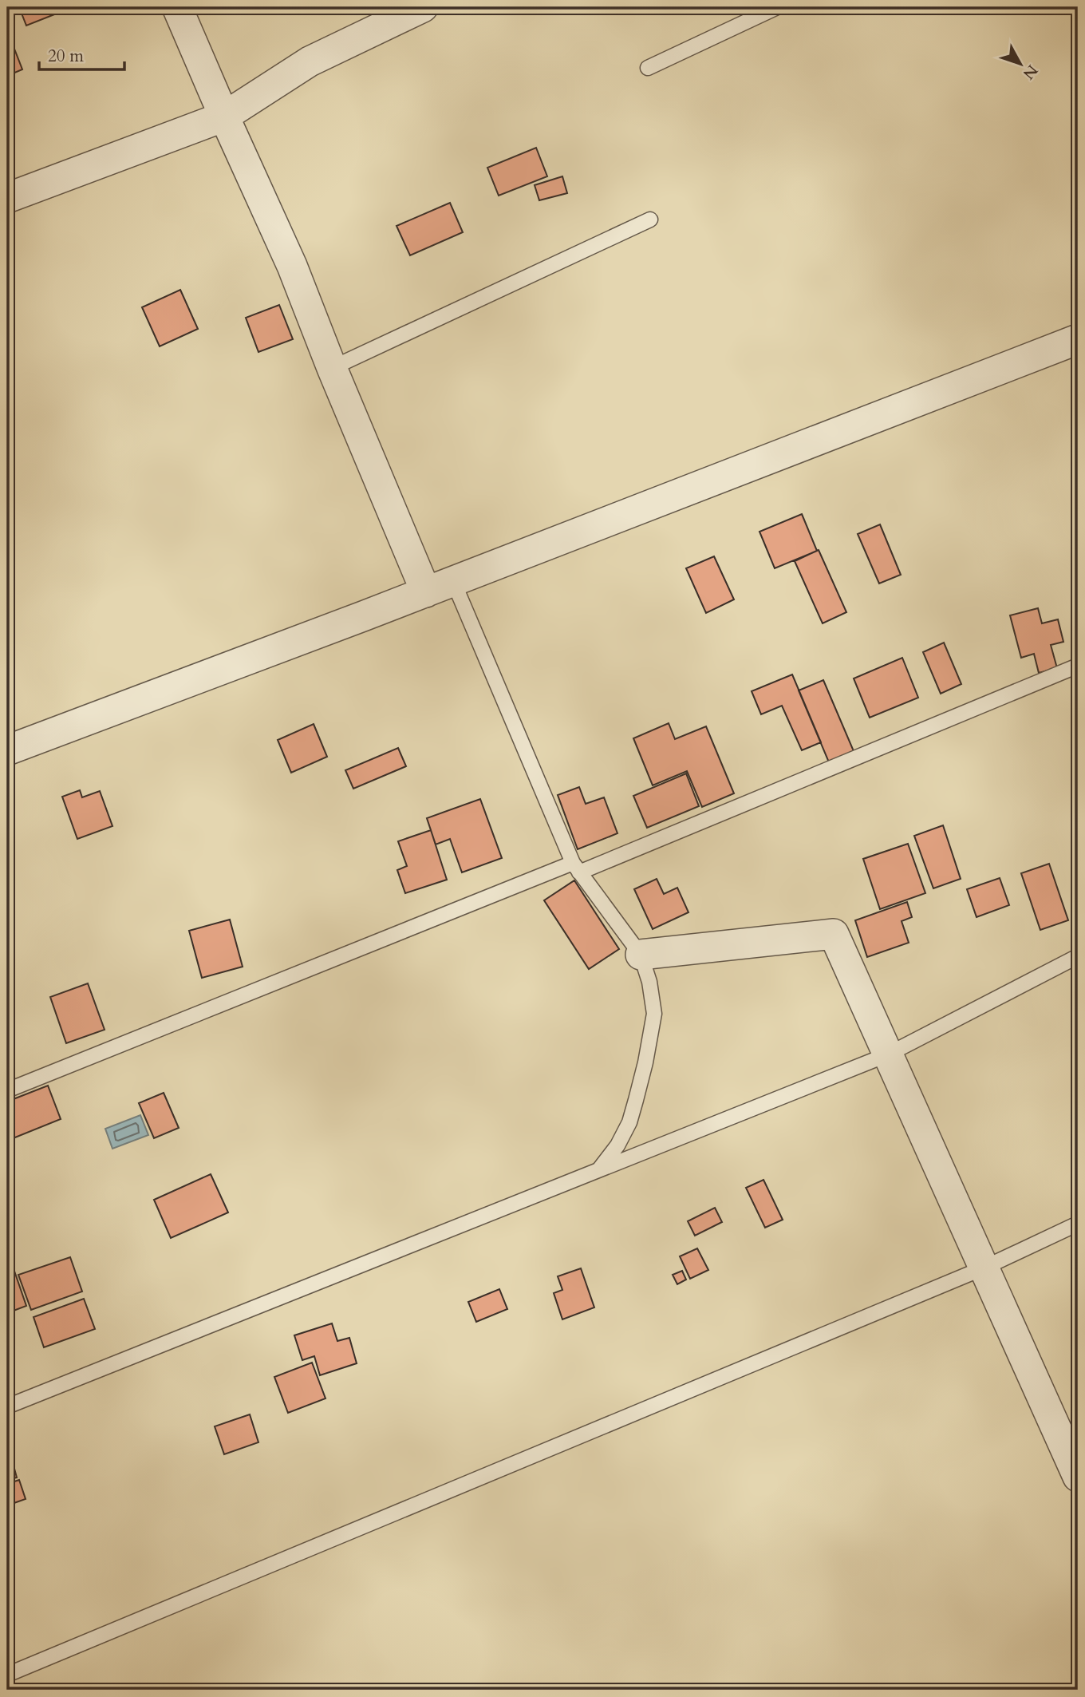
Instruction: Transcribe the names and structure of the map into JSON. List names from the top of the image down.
{
  "scale_bar": "20 m",
  "north": "bottom right"
}
